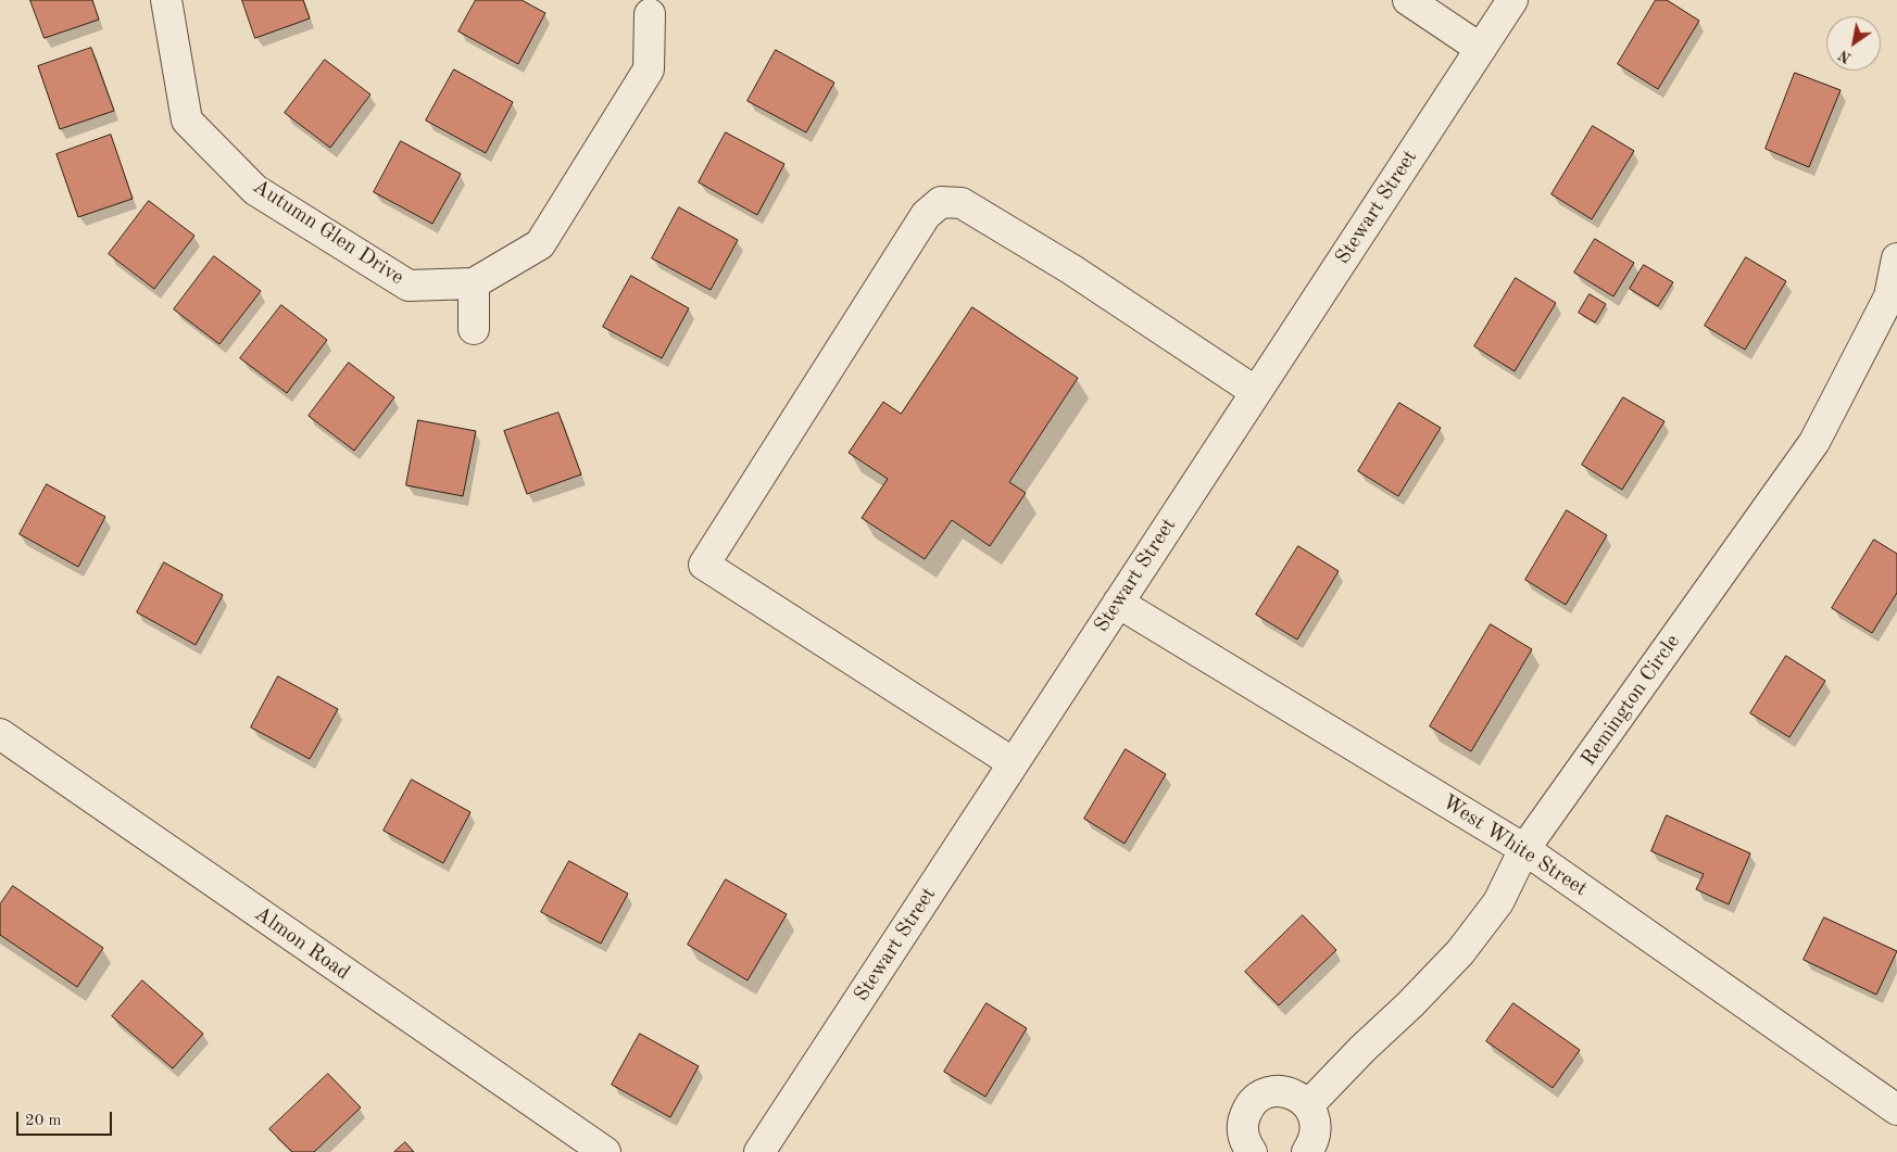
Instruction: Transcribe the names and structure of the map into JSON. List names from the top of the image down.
{
  "streets": {
    "street": [
      "Stewart Street",
      "Autumn Glen Drive",
      "Remington Circle",
      "West White Street",
      "Almon Road"
    ]
  },
  "crossings": [
    ["Stewart Street", "West White Street"],
    ["Remington Circle", "West White Street"]
  ],
  "scale_bar": "20 m",
  "north": "bottom left"
}
